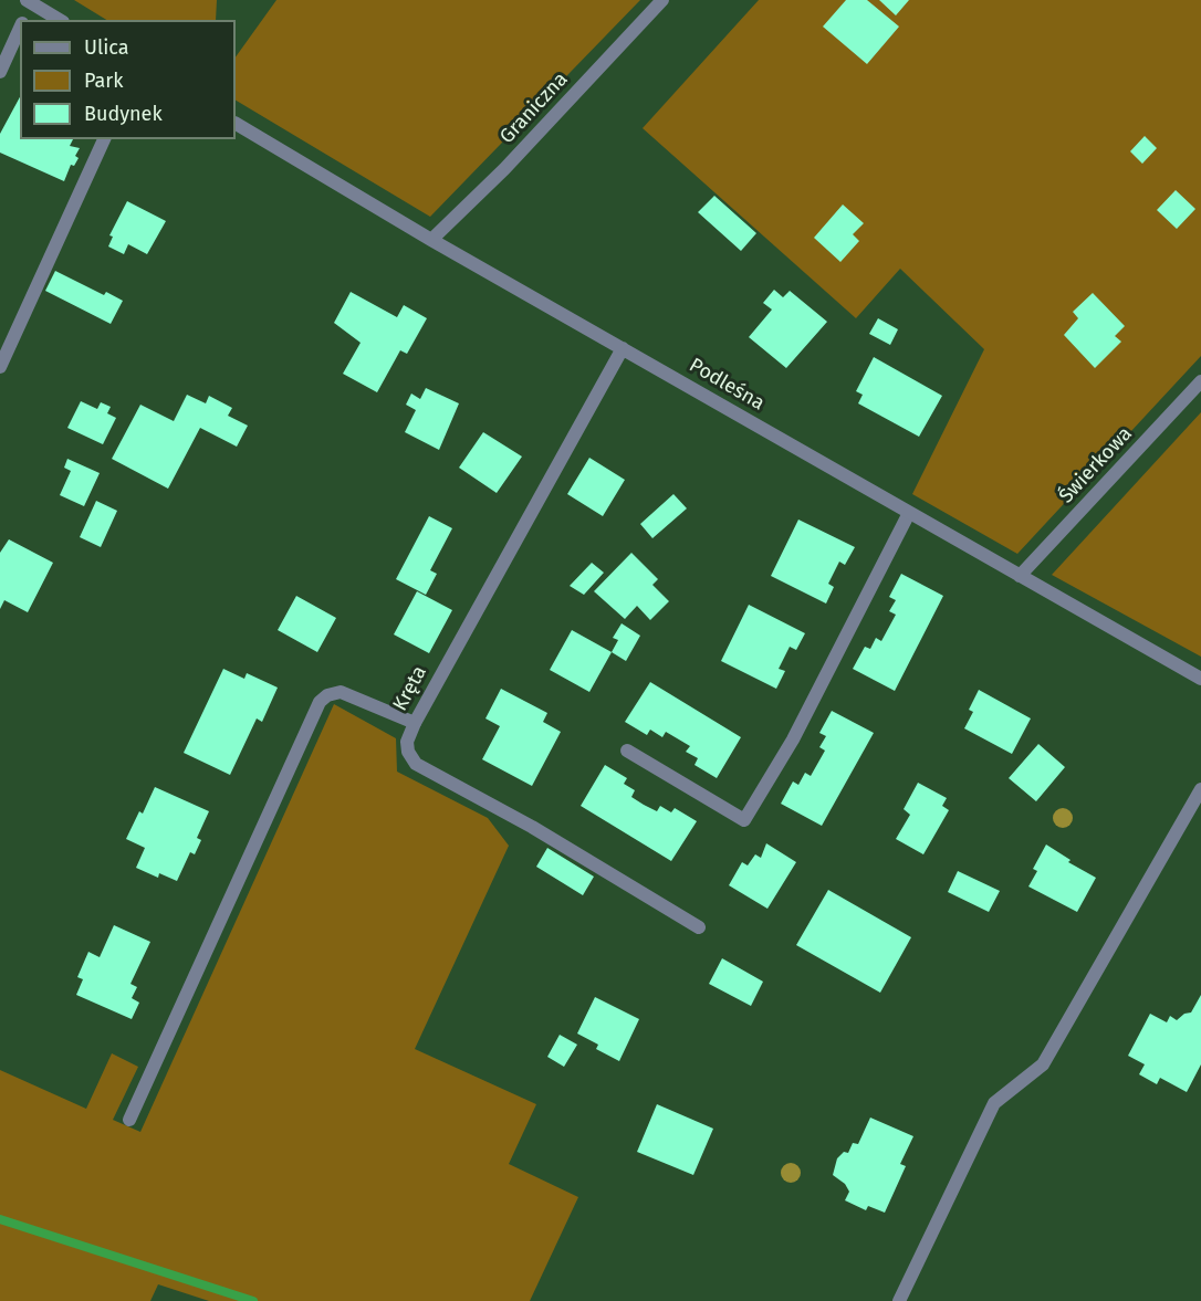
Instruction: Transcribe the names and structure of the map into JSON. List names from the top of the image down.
{
  "streets": {
    "street": [
      "Graniczna",
      "Podleśna",
      "Świerkowa",
      "Kręta"
    ]
  },
  "crossings": [
    ["Graniczna", "Podleśna"],
    ["Podleśna", "Świerkowa"],
    ["Podleśna", "Kręta"]
  ],
  "legend": ["Ulica", "Park", "Budynek"]
}
